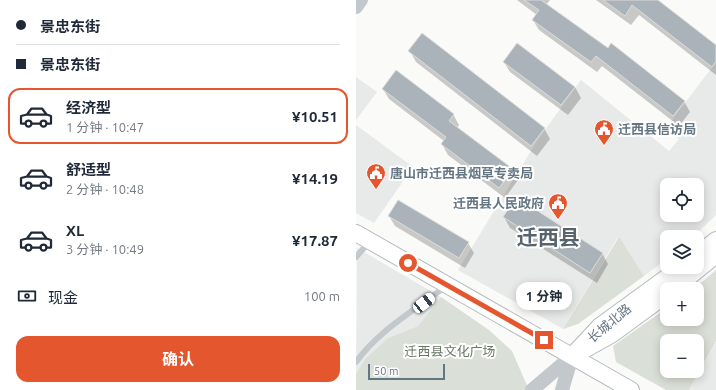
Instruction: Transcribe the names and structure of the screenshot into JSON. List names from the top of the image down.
{
  "streets": {
    "main road": ["长城北路"]
  },
  "districts": ["迁西县"],
  "parks": ["迁西县文化广场"],
  "places": {
    "public building": ["迁西县信访局", "唐山市迁西县烟草专卖局", "迁西县人民政府"]
  },
  "scale_bar": "50 m",
  "page": {
    "banner": ["景忠东街", "景忠东街"],
    "list": [
      {
        "name": "经济型",
        "note": "1 分钟 · 10:47",
        "value": "¥10.51"
      },
      {
        "name": "舒适型",
        "note": "2 分钟 · 10:48",
        "value": "¥14.19"
      },
      {
        "name": "XL",
        "note": "3 分钟 · 10:49",
        "value": "¥17.87"
      }
    ],
    "map_buttons": ["+", "−"],
    "pay": ["现金", "100 m"],
    "bubble": "1 分钟",
    "buttons": "确认",
    "scale": "50 m"
  }
}
